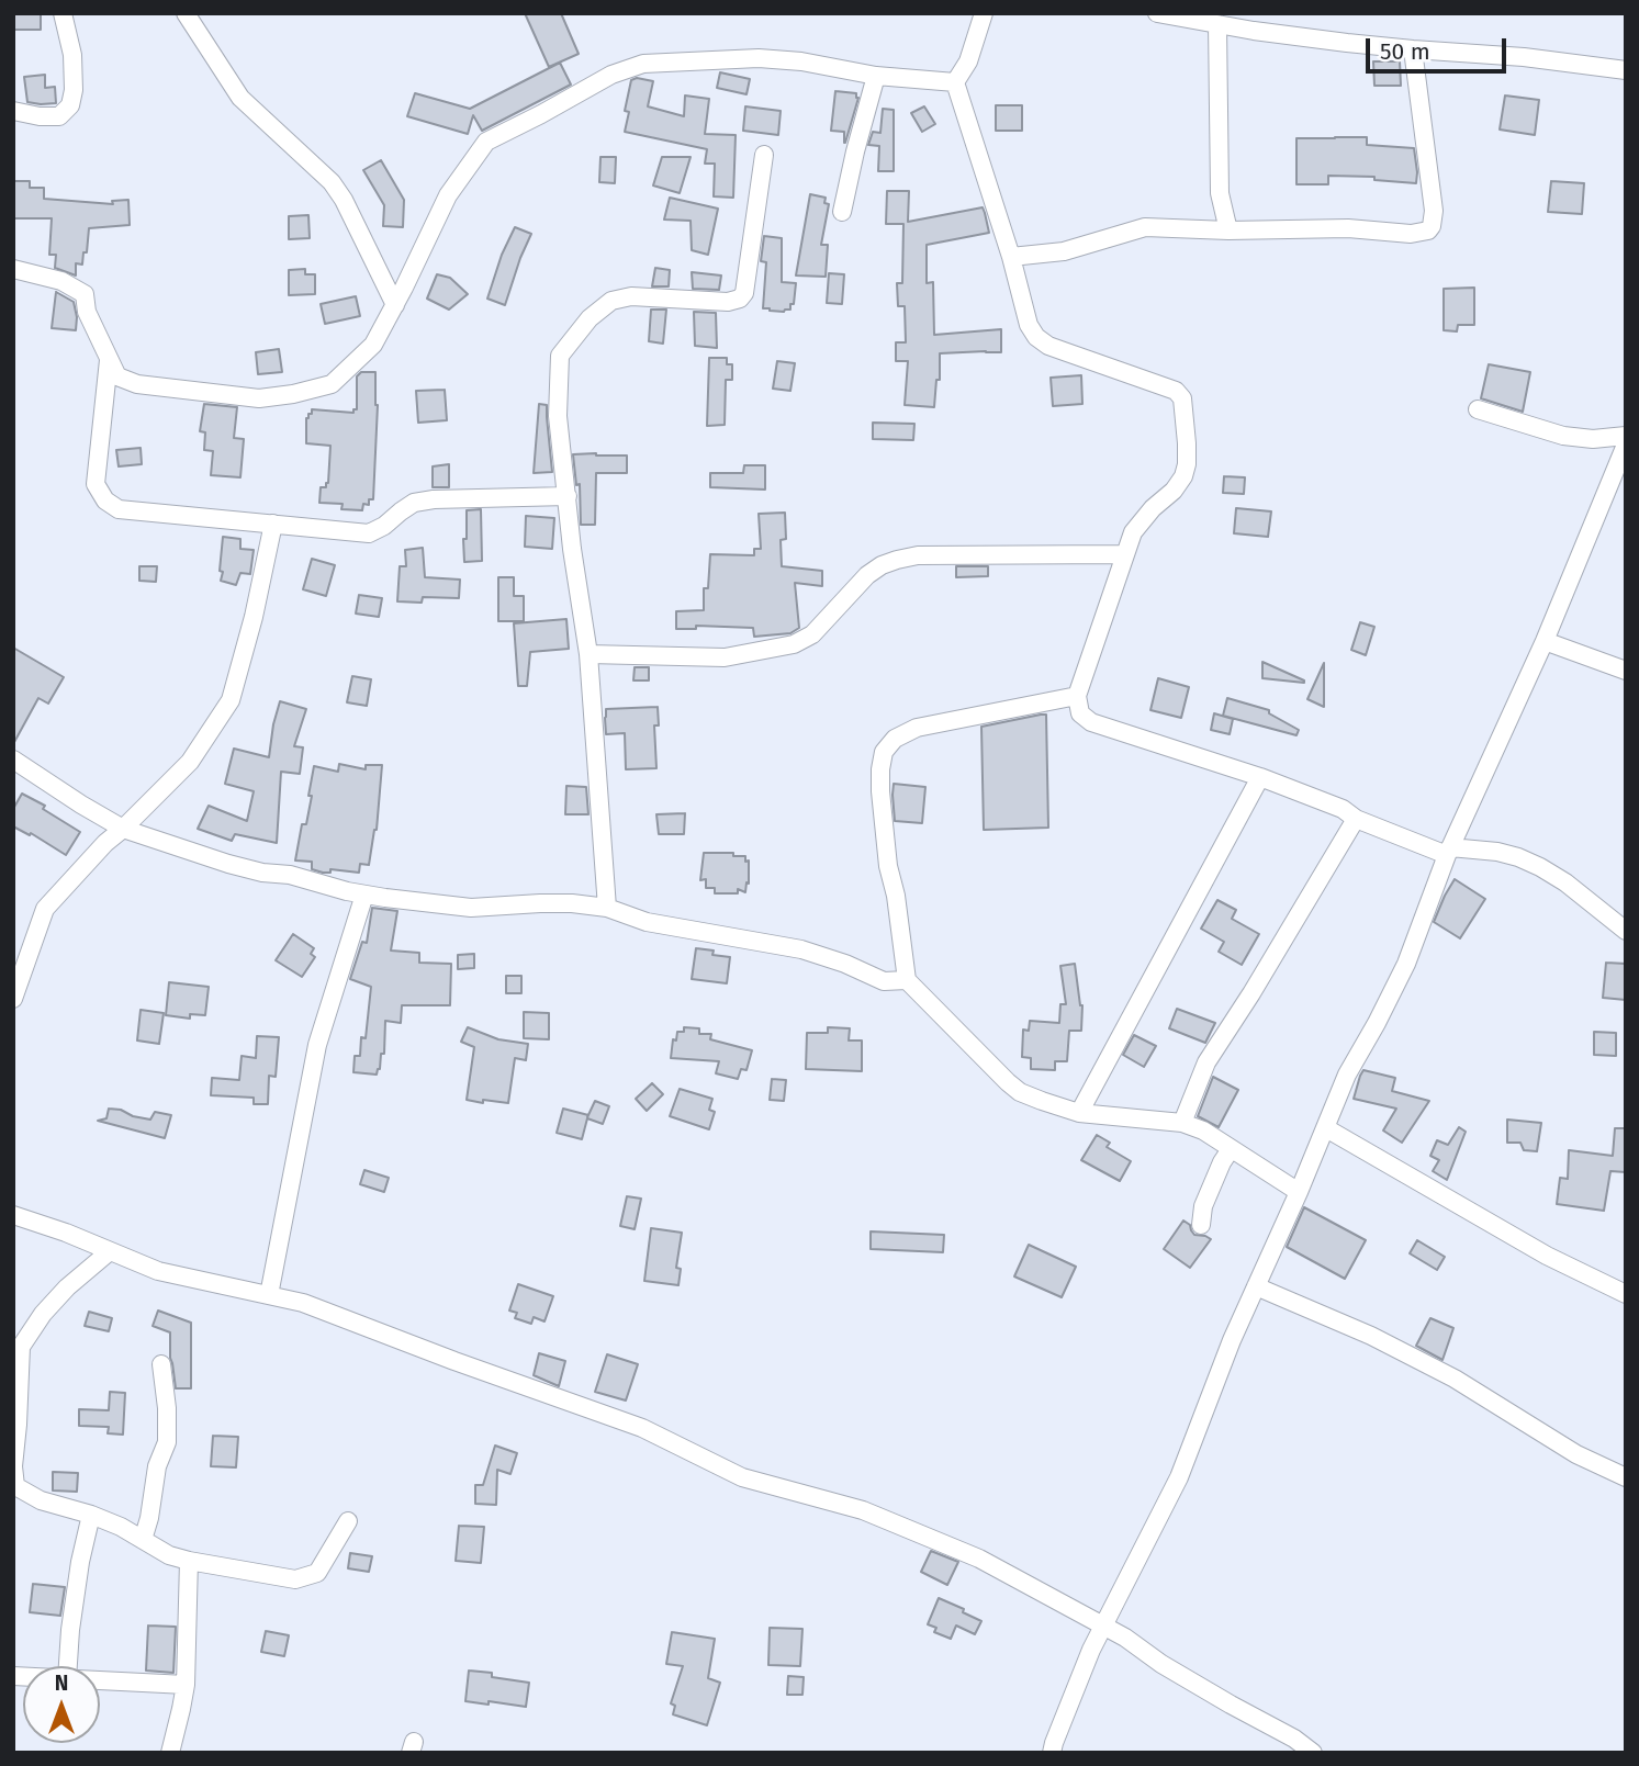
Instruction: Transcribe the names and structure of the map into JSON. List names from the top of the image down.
{
  "scale_bar": "50 m",
  "north": "top"
}
